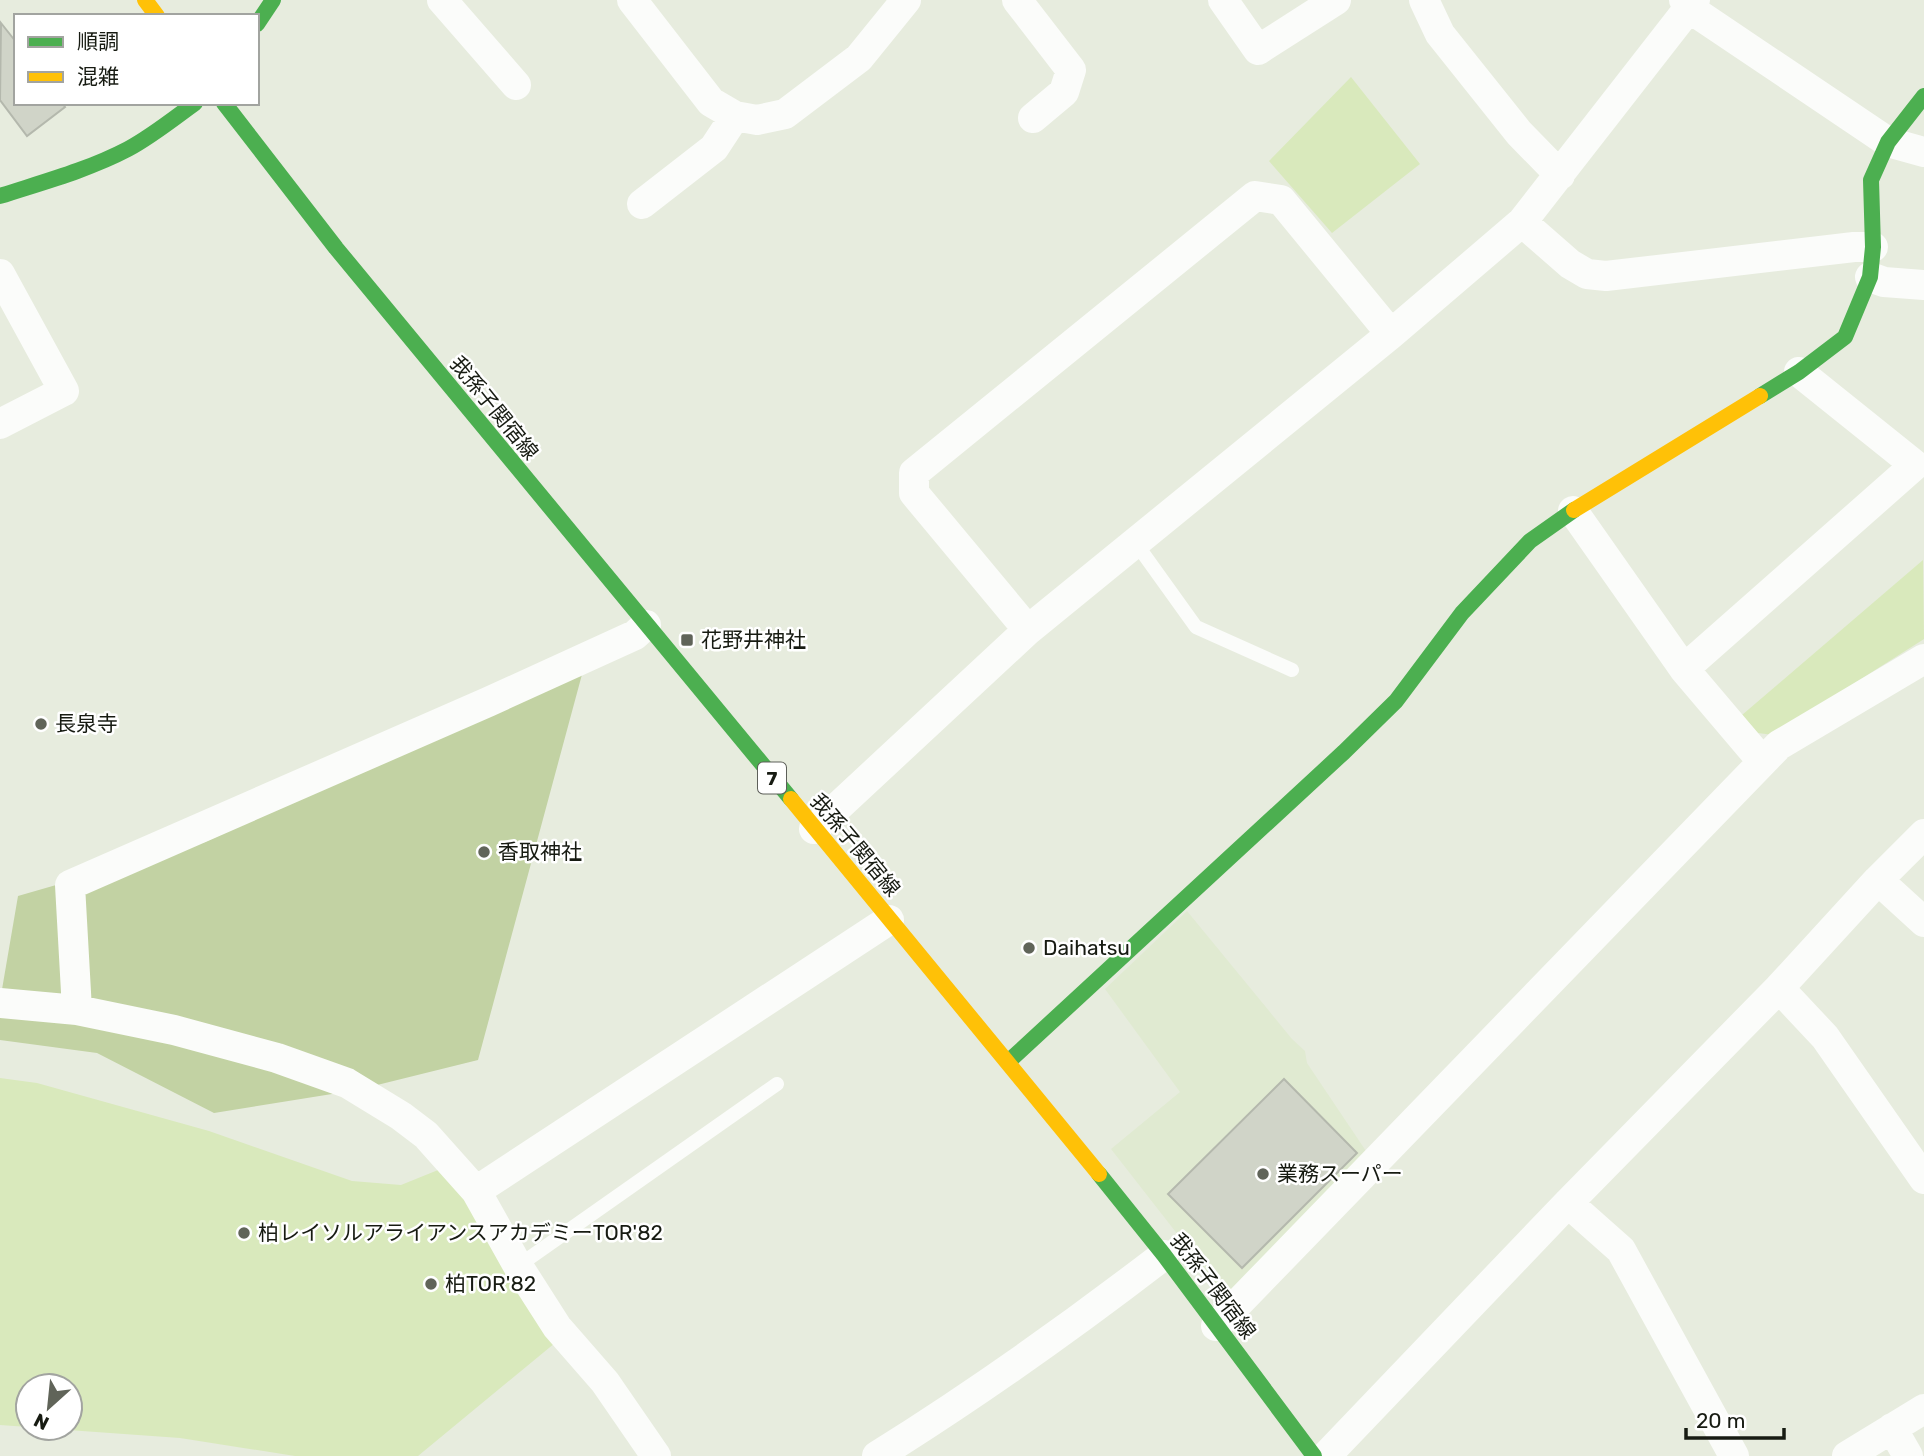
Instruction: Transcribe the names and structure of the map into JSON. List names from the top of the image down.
{
  "streets": {
    "main road": ["我孫子関宿線", "7"]
  },
  "places": {
    "transit": ["花野井神社"],
    "other": [
      "長泉寺",
      "香取神社",
      "Daihatsu",
      "業務スーパー",
      "柏レイソルアライアンスアカデミーTOR'82",
      "柏TOR'82"
    ]
  },
  "legend": ["順調", "混雑"],
  "scale_bar": "20 m",
  "north": "bottom left"
}
